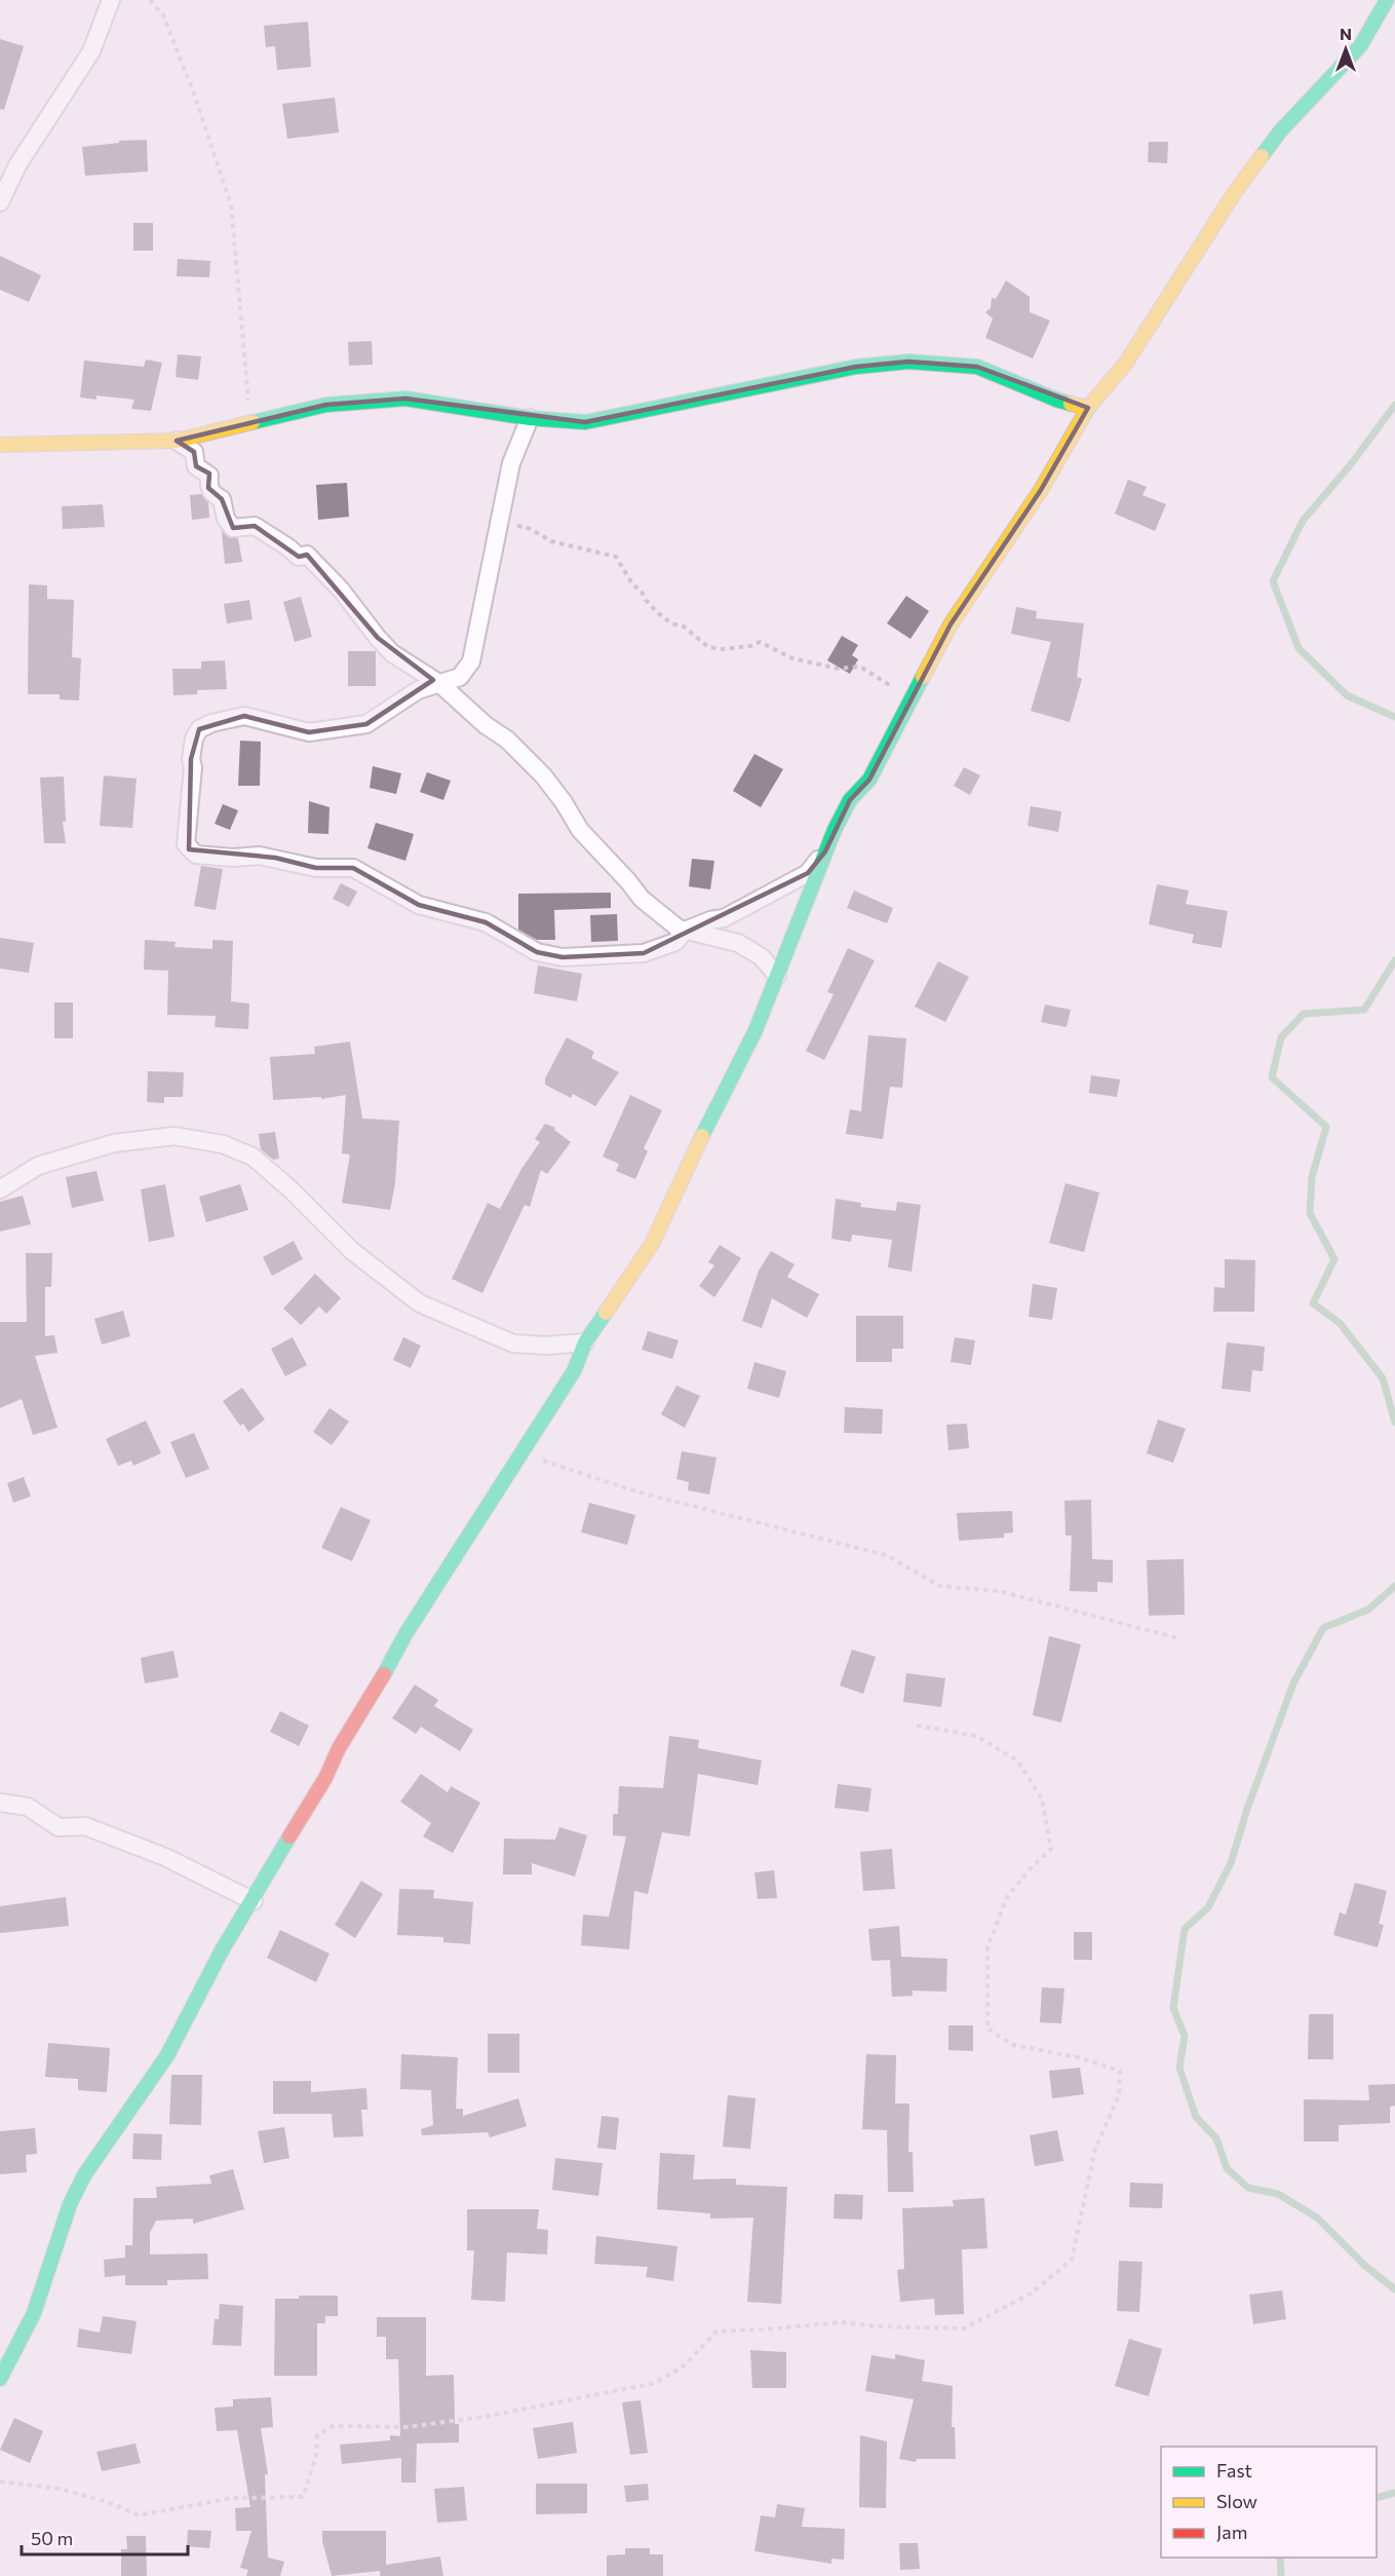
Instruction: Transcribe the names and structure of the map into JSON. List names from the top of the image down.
{
  "legend": ["Fast", "Slow", "Jam"],
  "scale_bar": "50 m",
  "north": "top"
}
